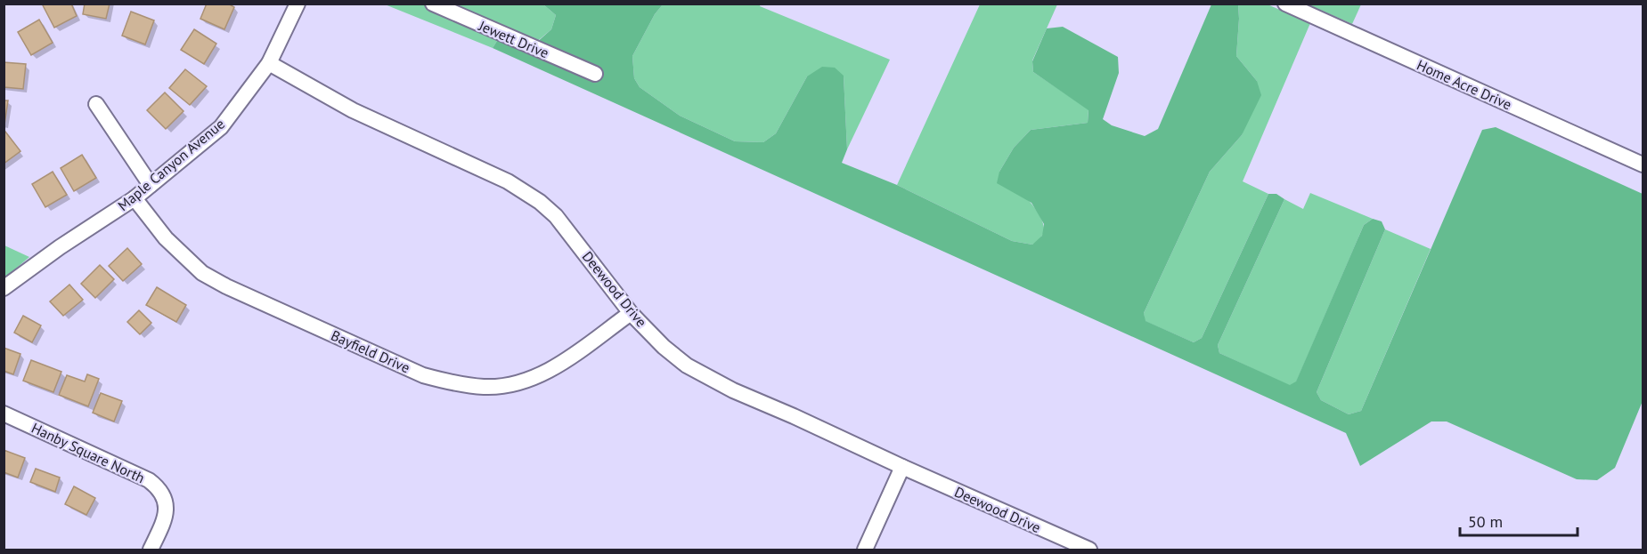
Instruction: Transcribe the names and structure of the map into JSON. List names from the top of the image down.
{
  "streets": {
    "street": [
      "Jewett Drive",
      "Home Acre Drive",
      "Maple Canyon Avenue",
      "Deewood Drive",
      "Bayfield Drive",
      "Hanby Square North"
    ]
  },
  "crossings": [
    ["Maple Canyon Avenue", "Deewood Drive"],
    ["Maple Canyon Avenue", "Bayfield Drive"],
    ["Deewood Drive", "Bayfield Drive"]
  ],
  "scale_bar": "50 m"
}
